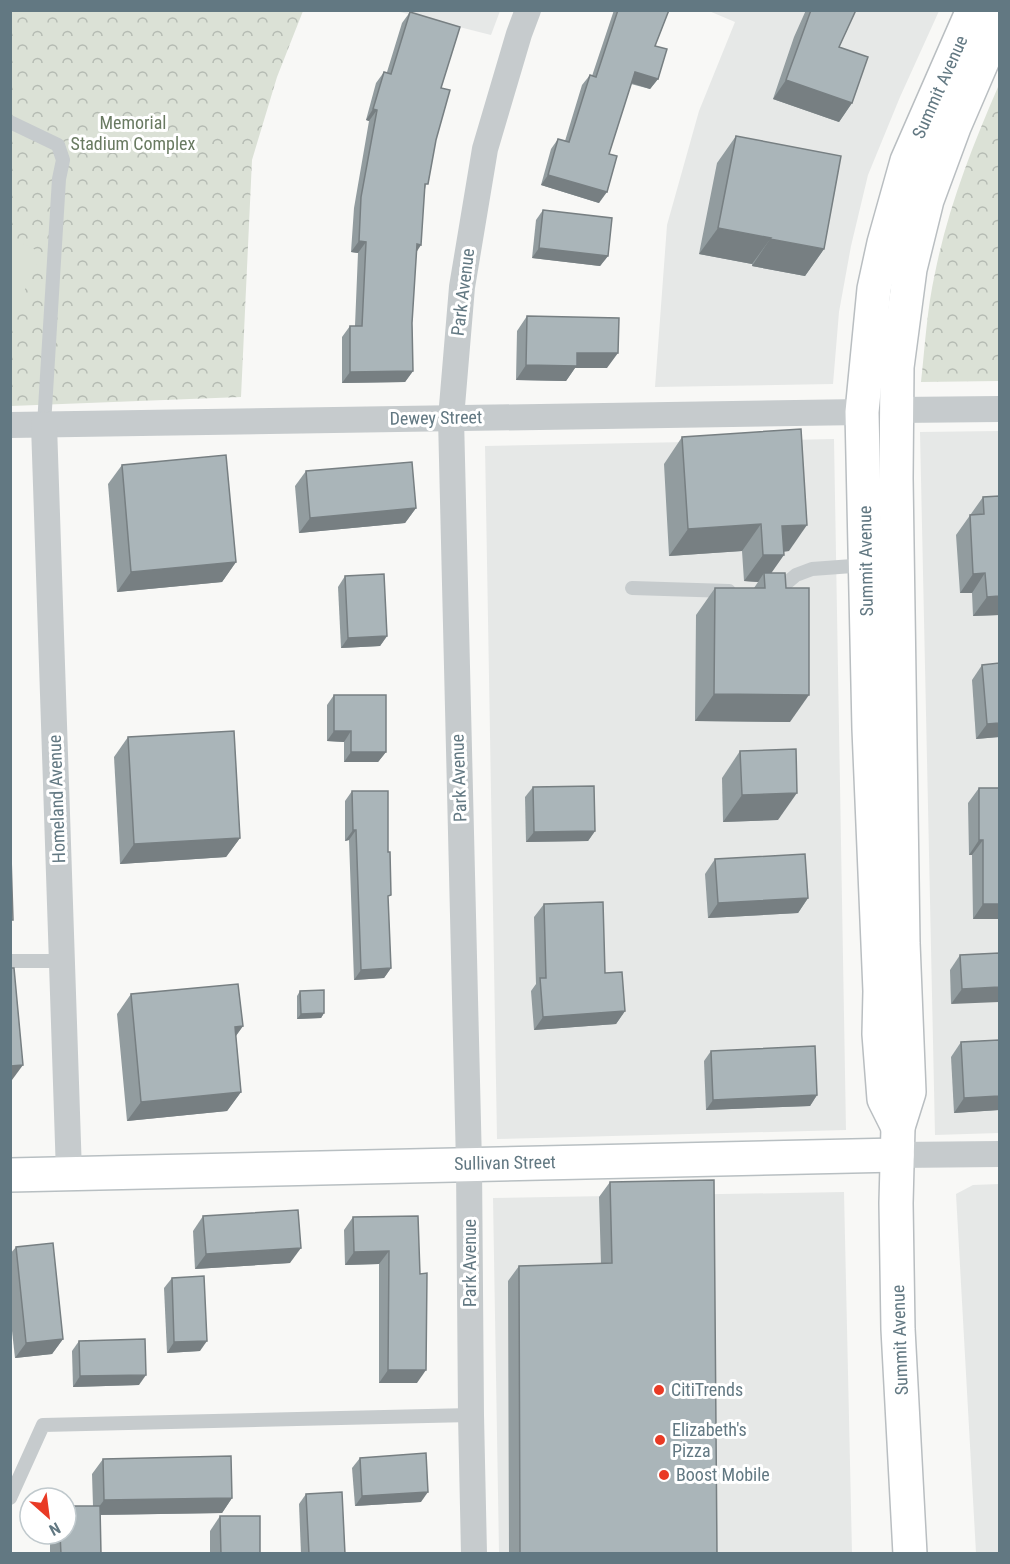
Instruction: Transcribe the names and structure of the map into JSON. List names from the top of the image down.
{
  "streets": {
    "main road": ["Summit Avenue", "Sullivan Street"],
    "street": ["Park Avenue", "Dewey Street", "Homeland Avenue"]
  },
  "crossings": [
    ["Summit Avenue", "Dewey Street"],
    ["Summit Avenue", "Sullivan Street"],
    ["Park Avenue", "Dewey Street"],
    ["Park Avenue", "Sullivan Street"],
    ["Dewey Street", "Homeland Avenue"],
    ["Homeland Avenue", "Sullivan Street"]
  ],
  "parks": ["Memorial Stadium Complex"],
  "places": ["CitiTrends", "Elizabeth's Pizza", "Boost Mobile"],
  "north": "bottom right"
}
